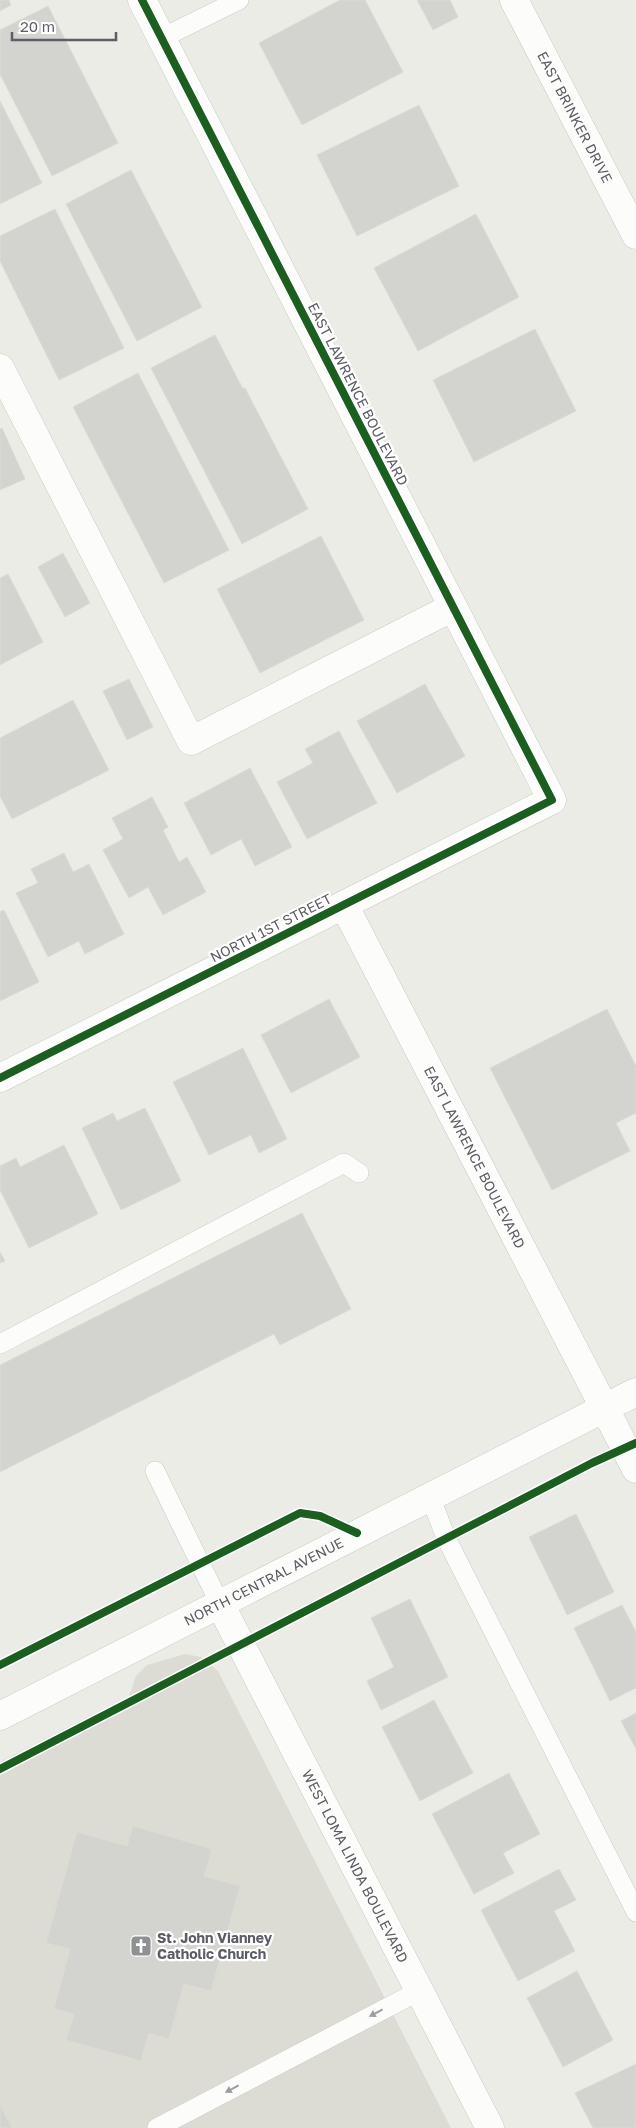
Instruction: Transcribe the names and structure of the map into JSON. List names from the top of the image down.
{
  "streets": {
    "street": [
      "EAST BRINKER DRIVE",
      "EAST LAWRENCE BOULEVARD",
      "NORTH 1ST STREET",
      "NORTH CENTRAL AVENUE",
      "WEST LOMA LINDA BOULEVARD"
    ]
  },
  "crossings": [
    ["EAST LAWRENCE BOULEVARD", "NORTH 1ST STREET"],
    ["EAST LAWRENCE BOULEVARD", "NORTH CENTRAL AVENUE"],
    ["NORTH CENTRAL AVENUE", "WEST LOMA LINDA BOULEVARD"]
  ],
  "places": {
    "church": ["St. John Vianney Catholic Church"]
  },
  "scale_bar": "20 m"
}
